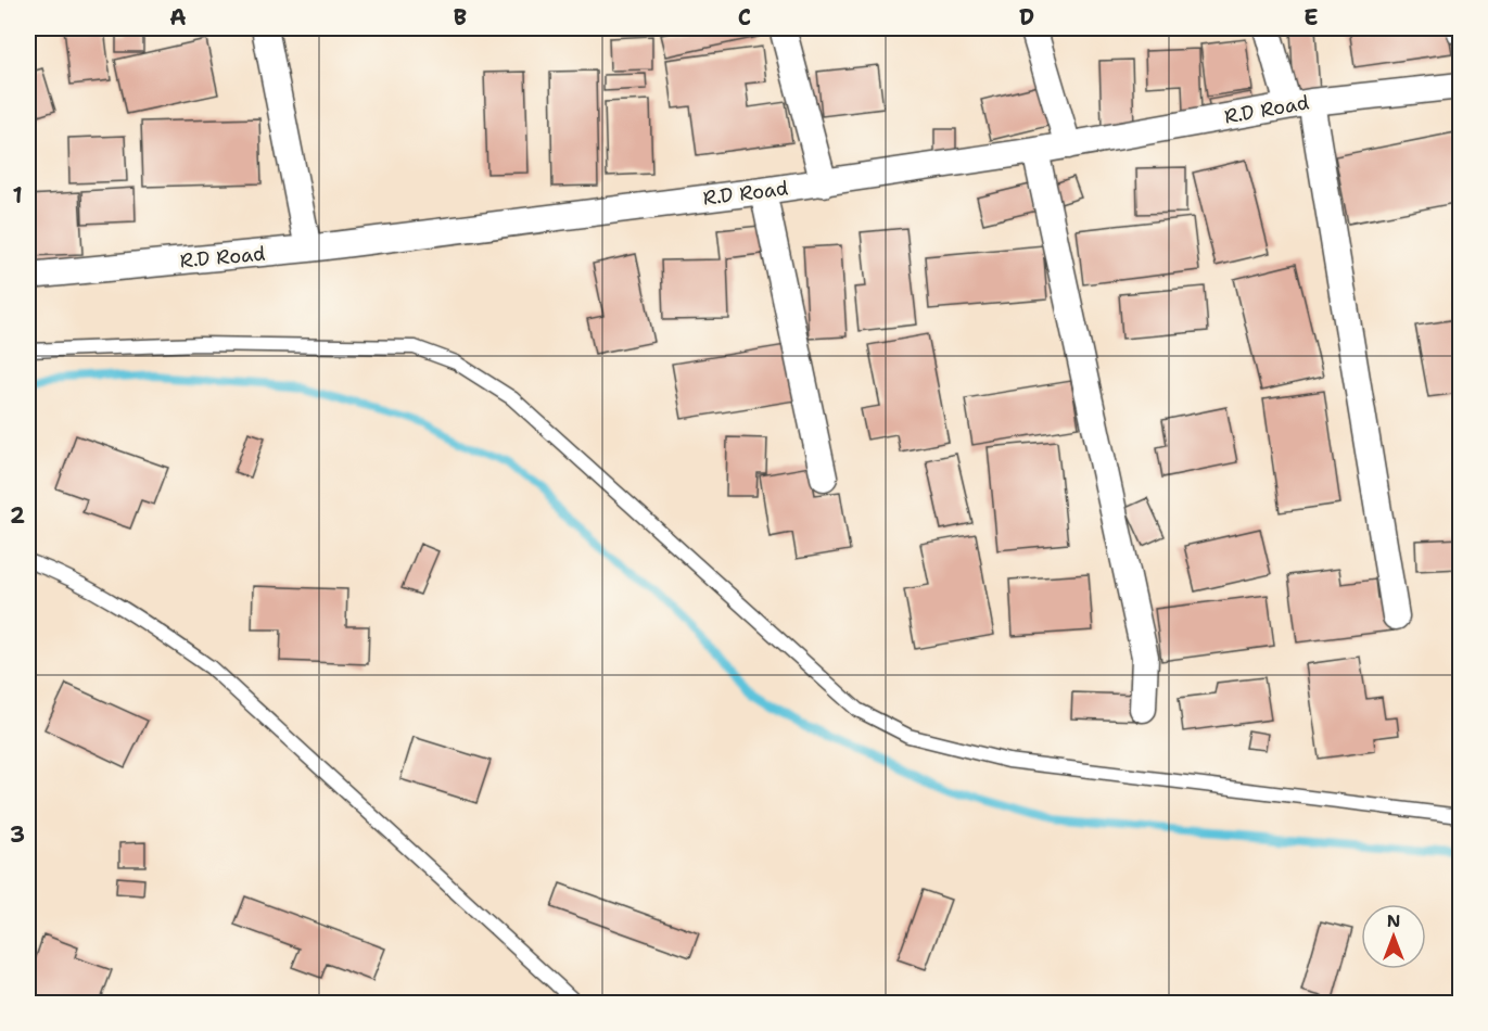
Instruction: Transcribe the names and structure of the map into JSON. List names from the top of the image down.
{
  "streets": {
    "street": ["R.D Road"]
  },
  "north": "top",
  "grid": {
    "columns": [
      "A",
      "B",
      "C",
      "D",
      "E"
    ],
    "rows": ["1", "2", "3"]
  }
}
